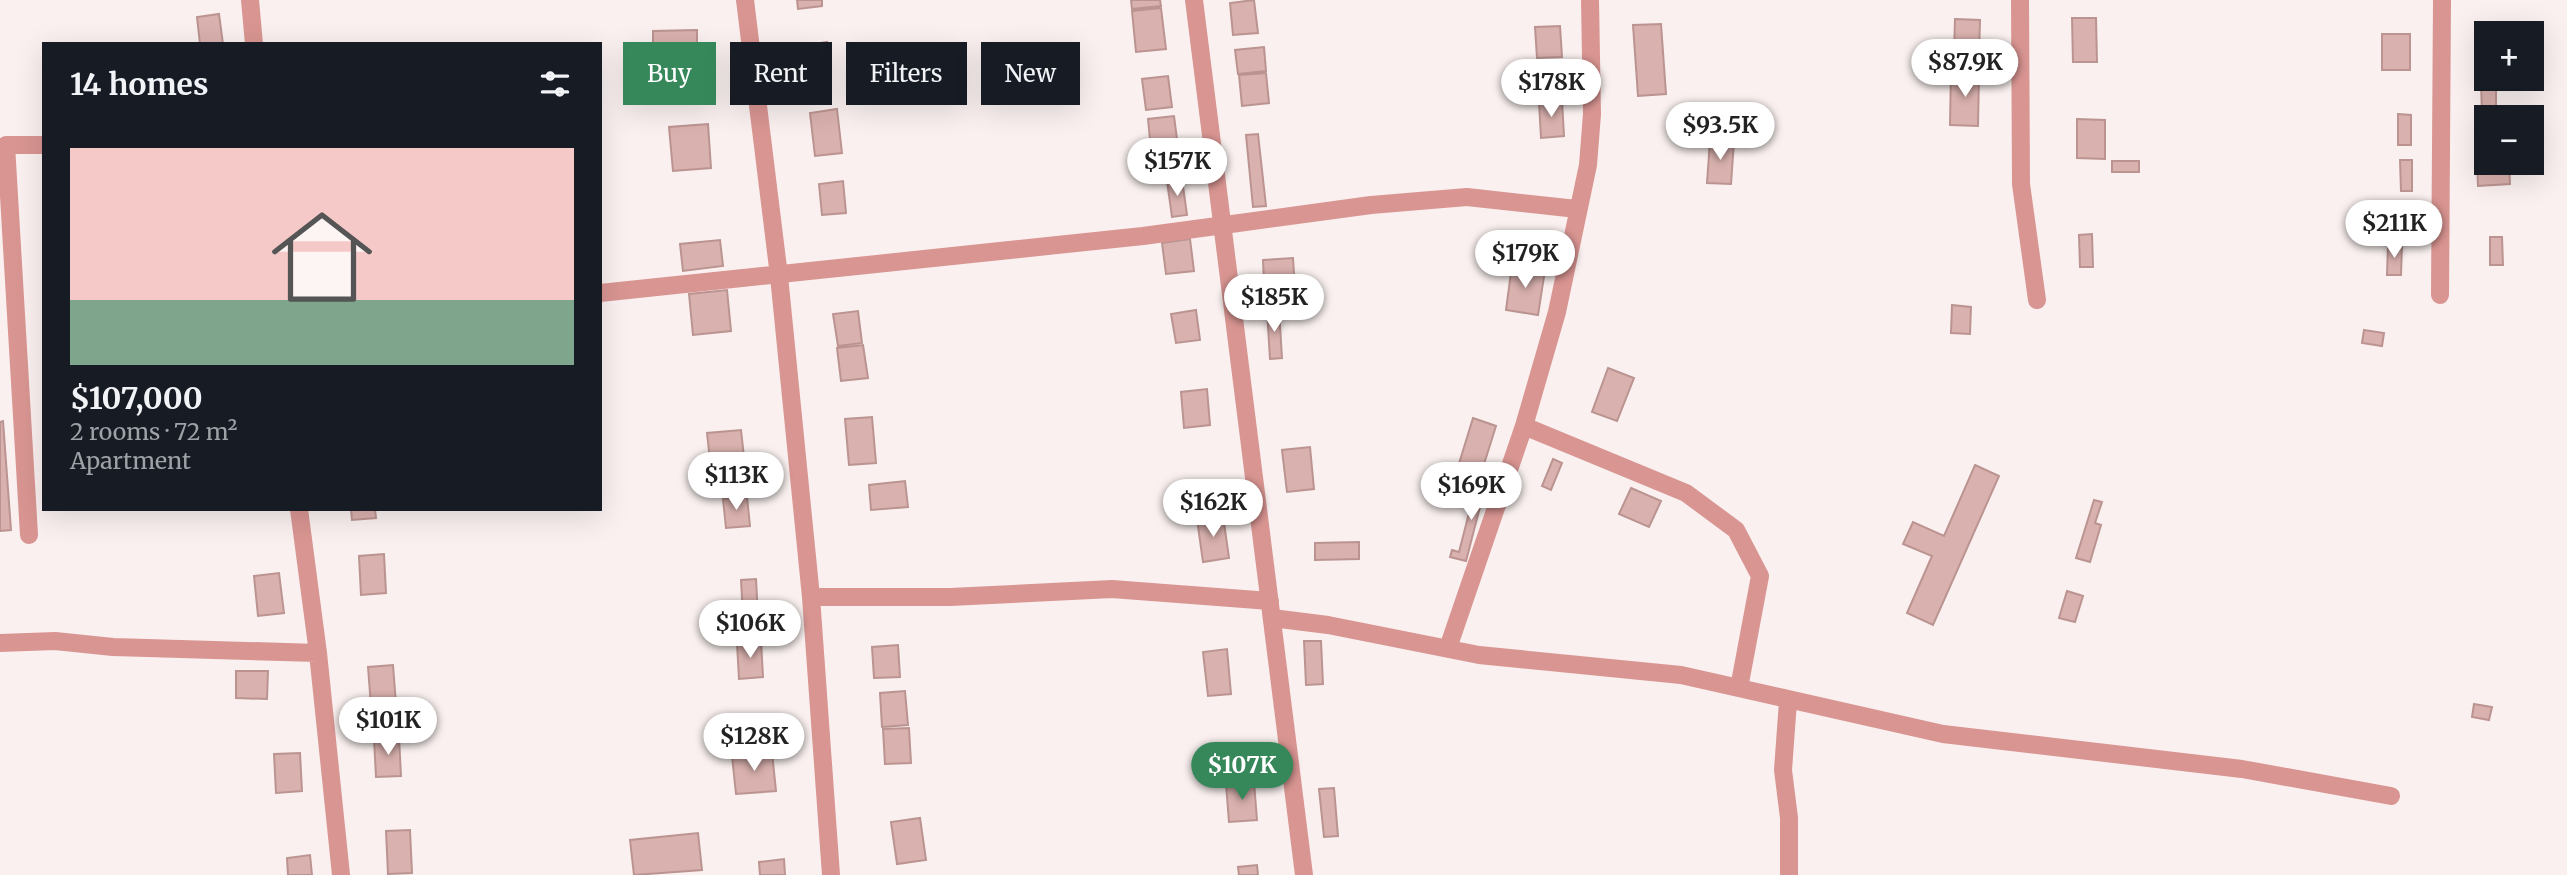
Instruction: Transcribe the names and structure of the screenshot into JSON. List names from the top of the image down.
{
  "page": {
    "map_buttons": ["+", "−"],
    "price": [
      "$87.9K",
      "$178K",
      "$93.5K",
      "$157K",
      "$211K",
      "$179K",
      "$185K",
      "$113K",
      "$169K",
      "$162K",
      "$106K",
      "$101K",
      "$128K",
      "$107K"
    ],
    "chip": [
      "Buy",
      "Rent",
      "Filters",
      "New"
    ],
    "heading": "14 homes",
    "list": [
      {
        "name": "$107,000",
        "note": "2 rooms · 72 m² · Apartment"
      }
    ]
  }
}
